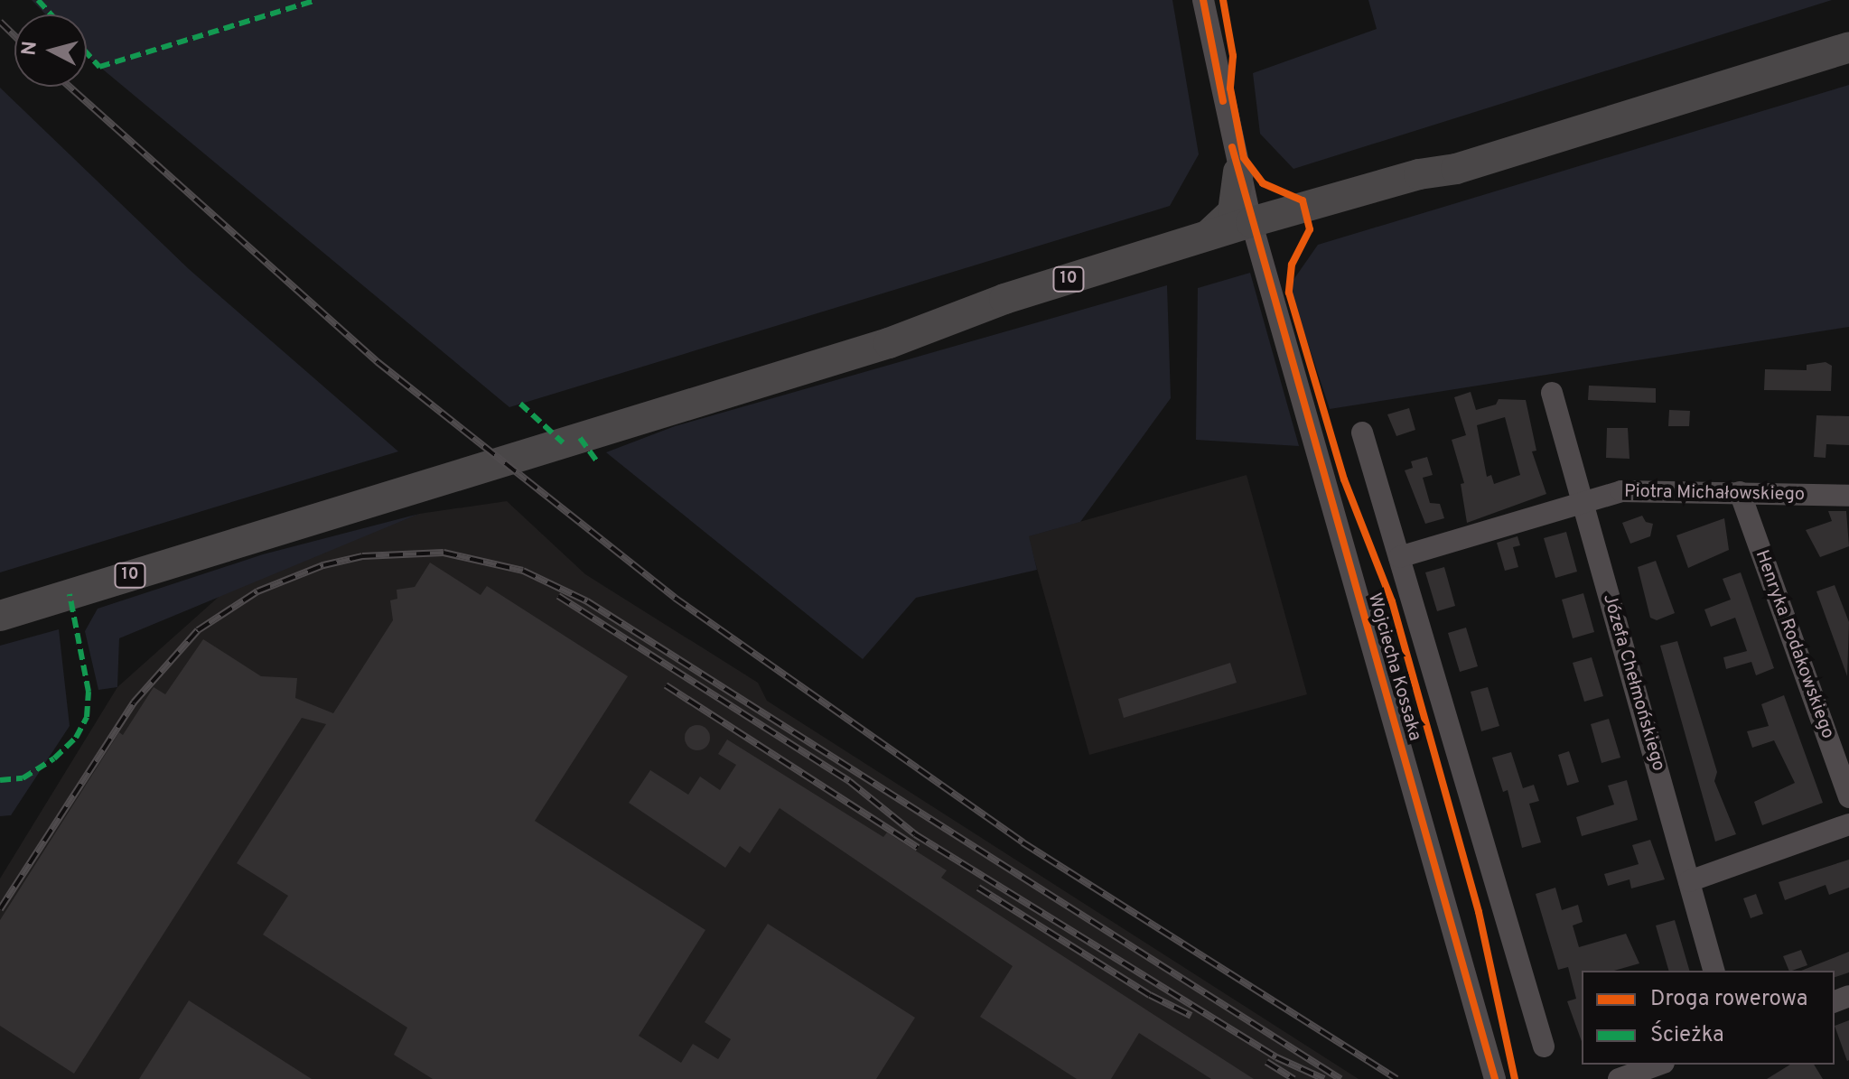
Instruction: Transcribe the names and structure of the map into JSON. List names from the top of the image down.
{
  "streets": {
    "highway": ["10"],
    "street": [
      "Piotra Michałowskiego",
      "Henryka Rodakowskiego",
      "Wojciecha Kossaka",
      "Józefa Chełmońskiego"
    ]
  },
  "crossings": [
    ["10", "Wojciecha Kossaka"],
    ["Piotra Michałowskiego", "Henryka Rodakowskiego"],
    ["Piotra Michałowskiego", "Józefa Chełmońskiego"]
  ],
  "legend": ["Droga rowerowa", "Ścieżka"],
  "north": "left"
}
